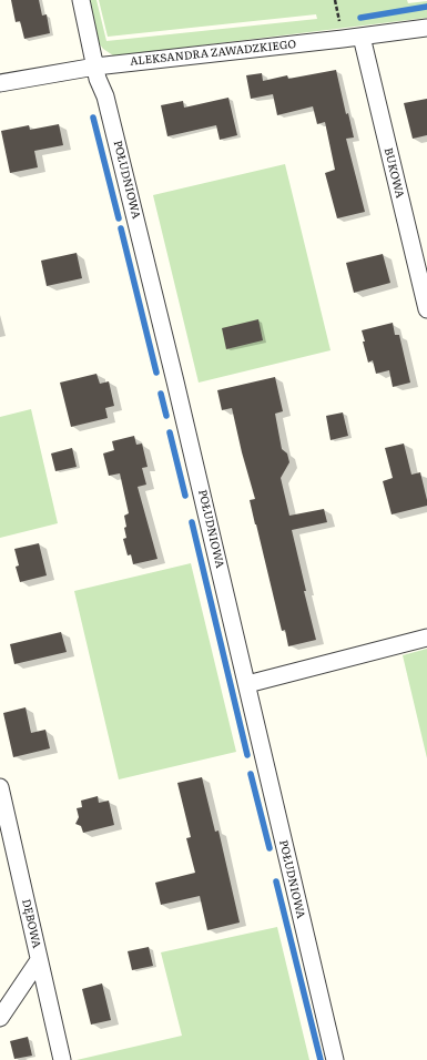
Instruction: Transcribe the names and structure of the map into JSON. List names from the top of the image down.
{
  "streets": {
    "street": [
      "ALEKSANDRA ZAWADZKIEGO",
      "BUKOWA",
      "POŁUDNIOWA",
      "DĘBOWA"
    ]
  },
  "crossings": [
    ["ALEKSANDRA ZAWADZKIEGO", "BUKOWA"],
    ["ALEKSANDRA ZAWADZKIEGO", "POŁUDNIOWA"]
  ]
}
